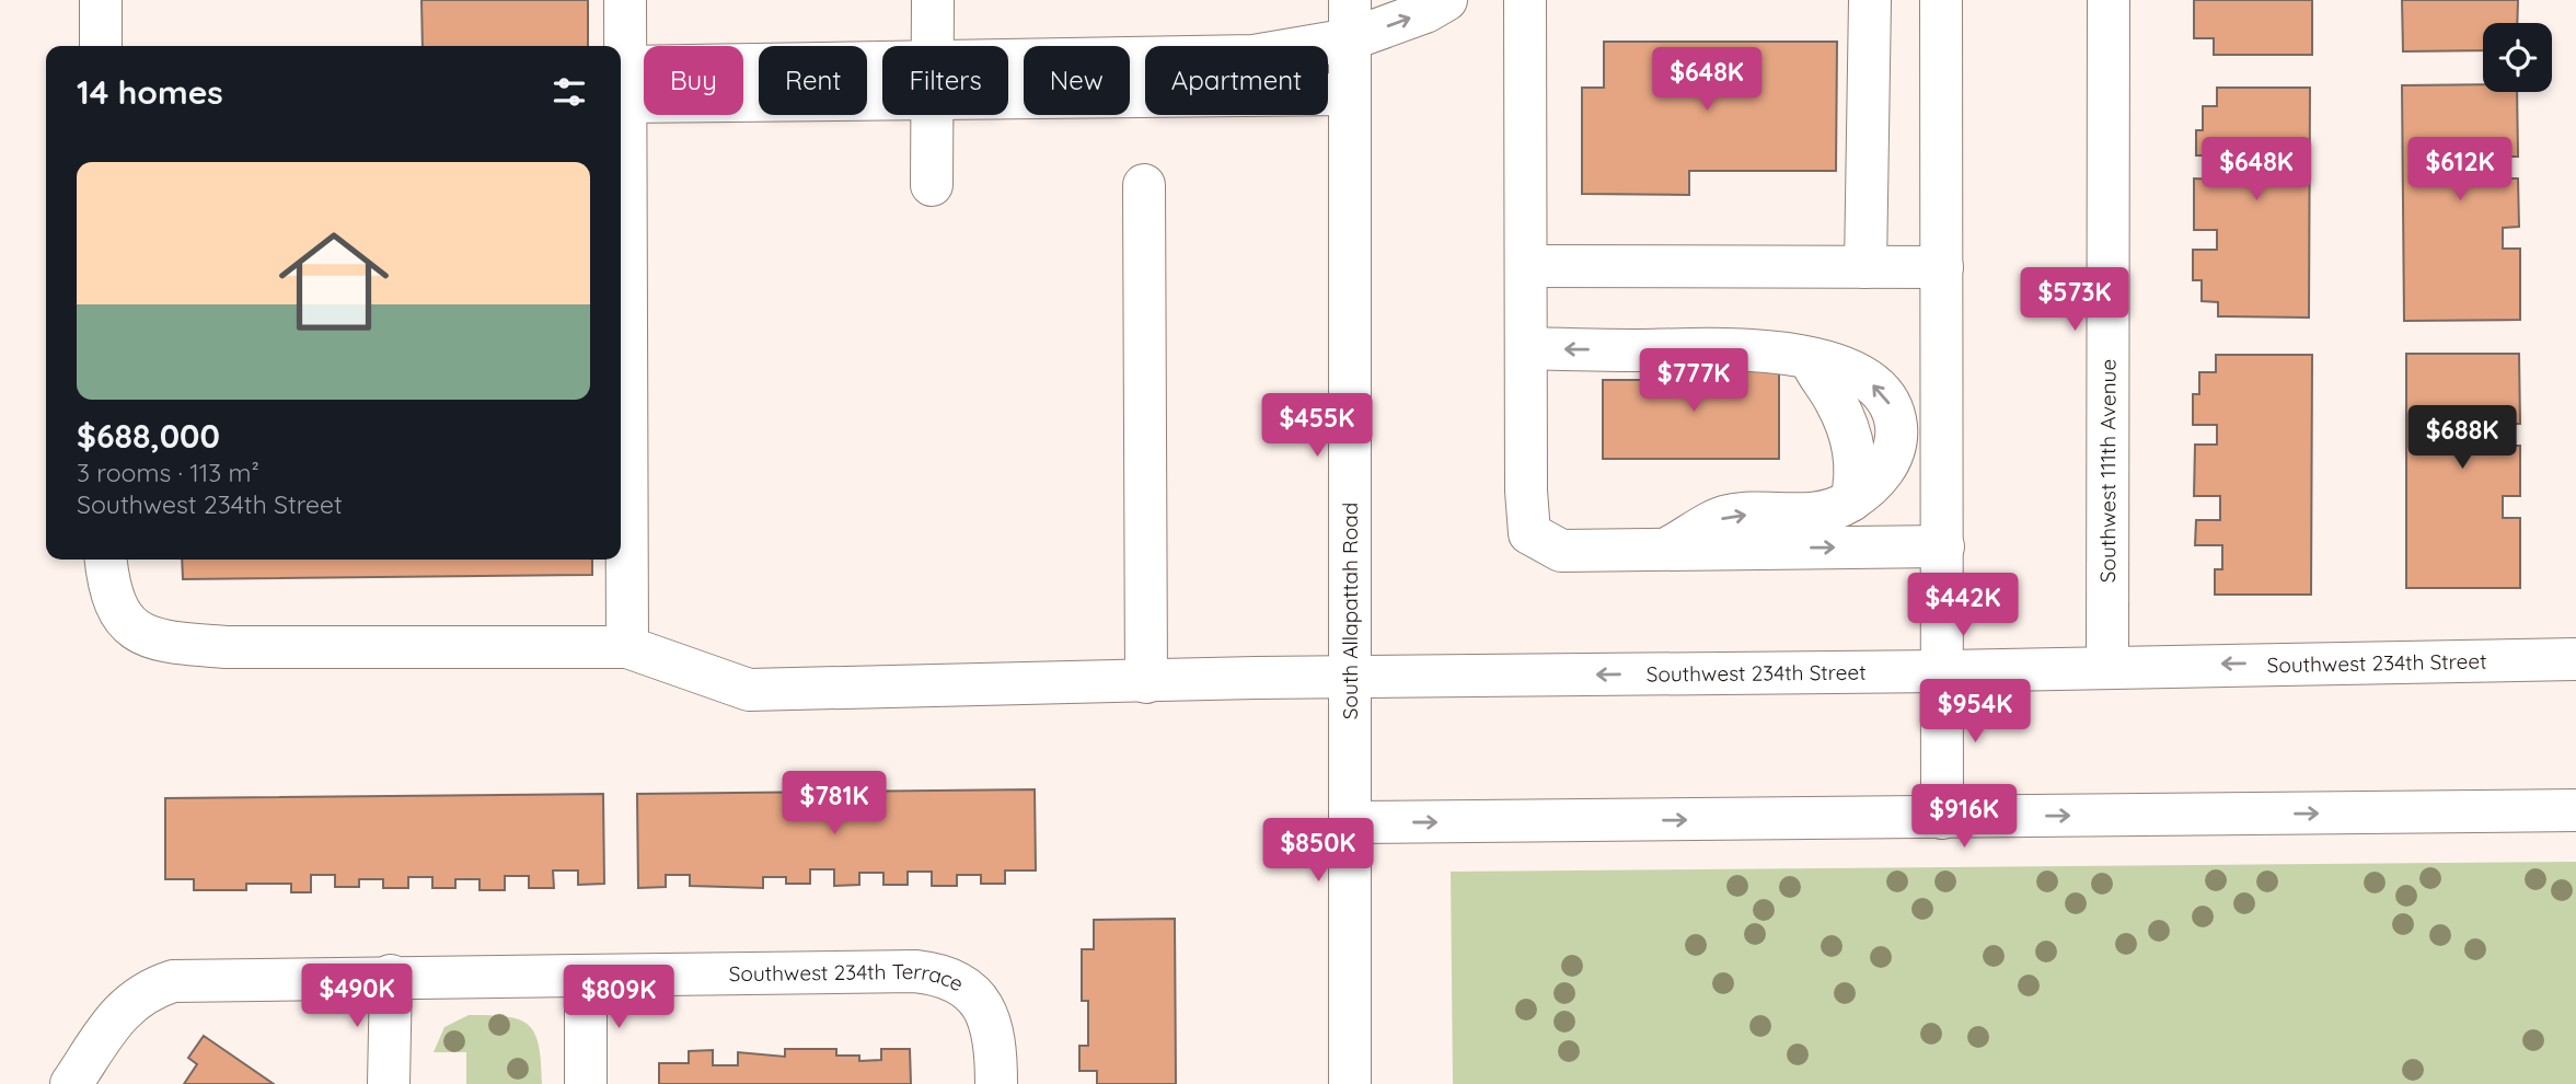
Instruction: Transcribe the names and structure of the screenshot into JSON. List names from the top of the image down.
{
  "streets": {
    "street": [
      "Southwest 111th Avenue",
      "South Allapattah Road",
      "Southwest 234th Street",
      "Southwest 234th Terrace"
    ]
  },
  "crossings": [
    ["Southwest 111th Avenue", "Southwest 234th Street"],
    ["South Allapattah Road", "Southwest 234th Street"]
  ],
  "page": {
    "chip": [
      "Buy",
      "Rent",
      "Filters",
      "New",
      "Apartment"
    ],
    "heading": "14 homes",
    "price": [
      "$648K",
      "$648K",
      "$612K",
      "$573K",
      "$777K",
      "$455K",
      "$688K",
      "$442K",
      "$954K",
      "$781K",
      "$916K",
      "$850K",
      "$490K",
      "$809K"
    ],
    "list": [
      {
        "name": "$688,000",
        "note": "3 rooms · 113 m² · Southwest 234th Street"
      }
    ]
  }
}
